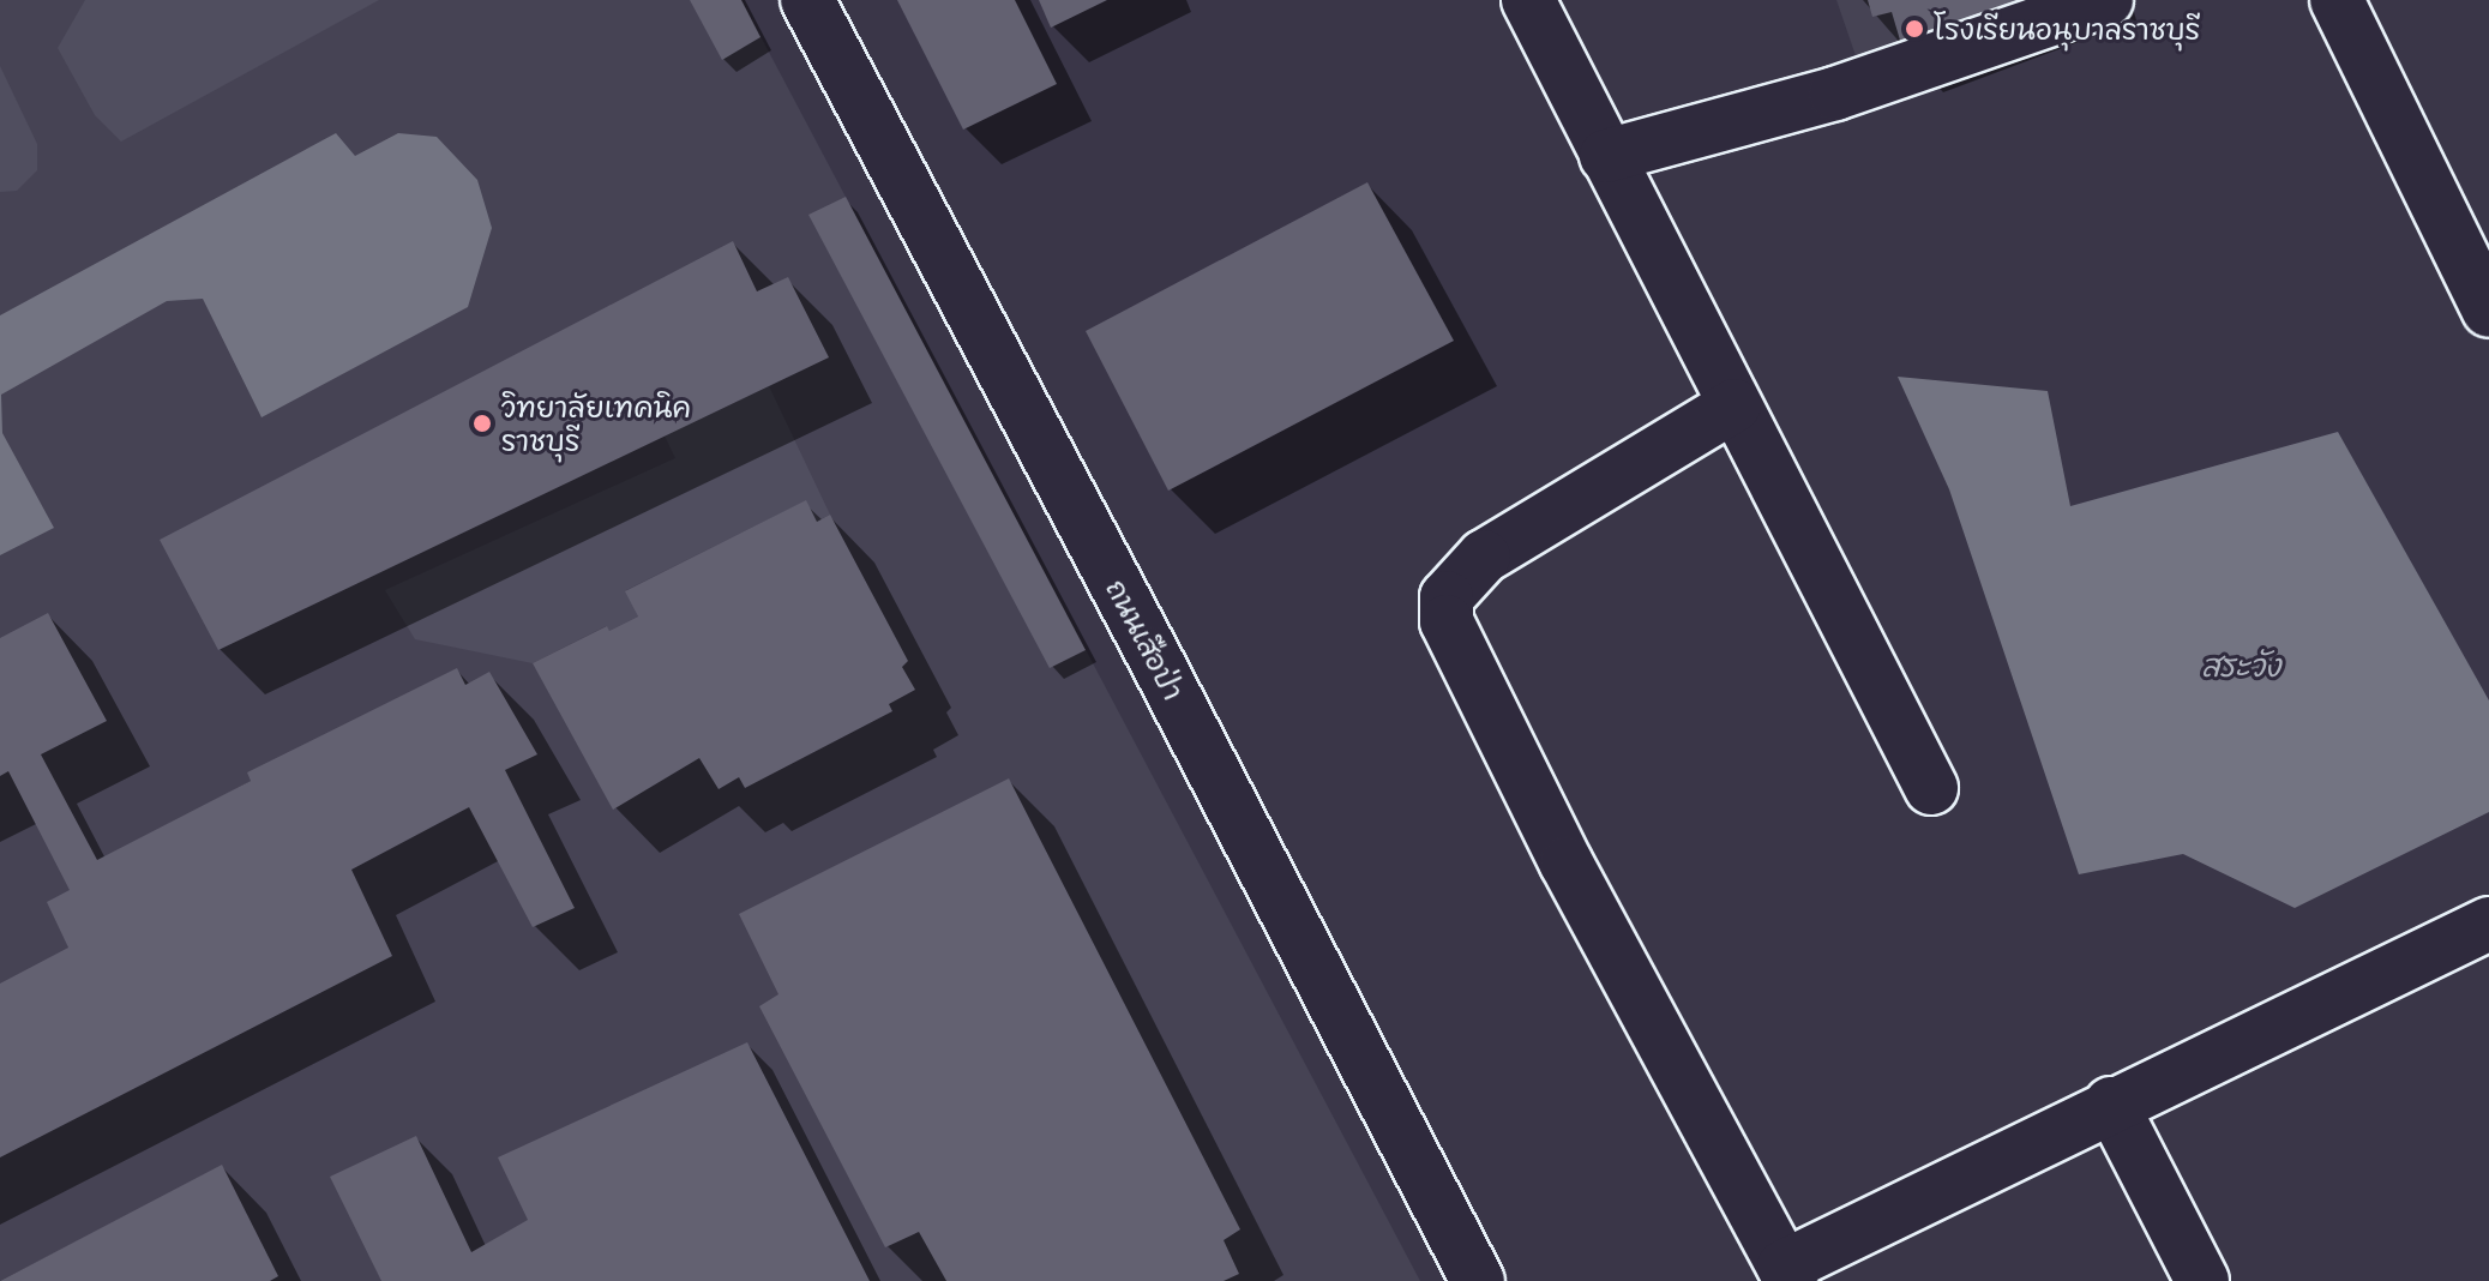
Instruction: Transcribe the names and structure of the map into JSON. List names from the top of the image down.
{
  "streets": {
    "street": ["ถนนเสือป่า"]
  },
  "water": ["สระวัง"],
  "places": ["โรงเรียนอนุบาลราชบุรี", "วิทยาลัยเทคนิค ราชบุรี"]
}
